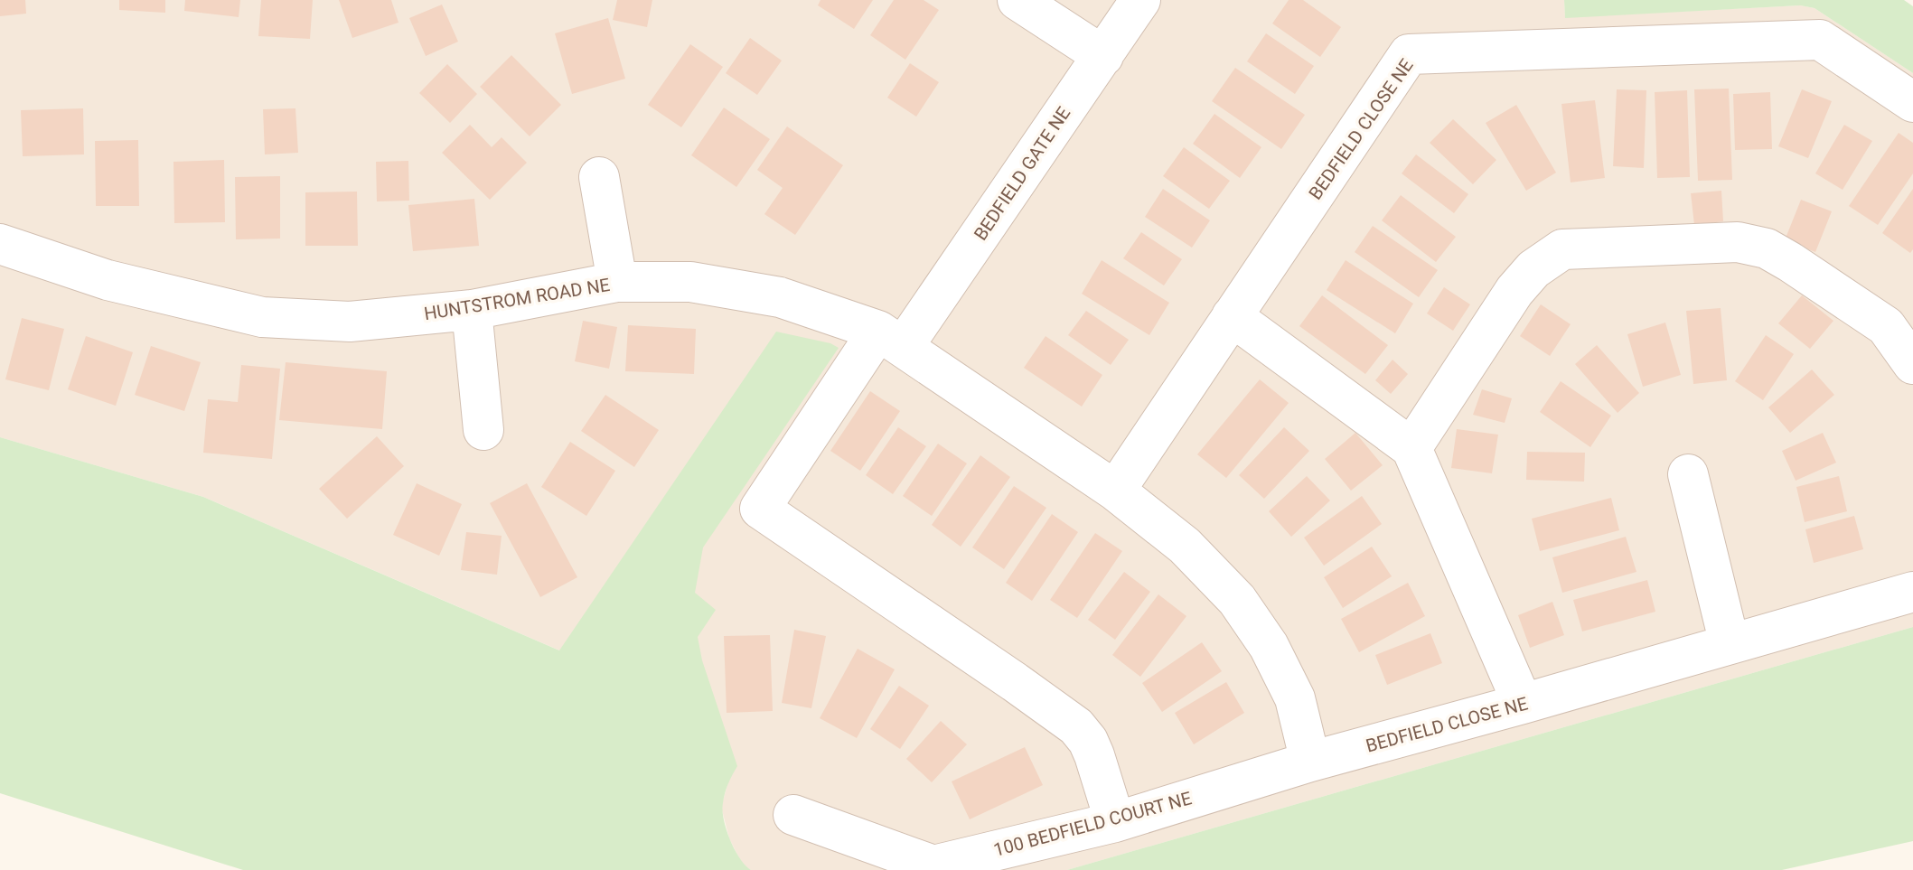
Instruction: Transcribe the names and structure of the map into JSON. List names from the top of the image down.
{
  "streets": {
    "street": [
      "BEDFIELD CLOSE NE",
      "BEDFIELD GATE NE",
      "HUNTSTROM ROAD NE",
      "100 BEDFIELD COURT NE"
    ]
  },
  "crossings": [
    ["BEDFIELD CLOSE NE", "100 BEDFIELD COURT NE"],
    ["BEDFIELD GATE NE", "HUNTSTROM ROAD NE"],
    ["BEDFIELD GATE NE", "100 BEDFIELD COURT NE"]
  ]
}
